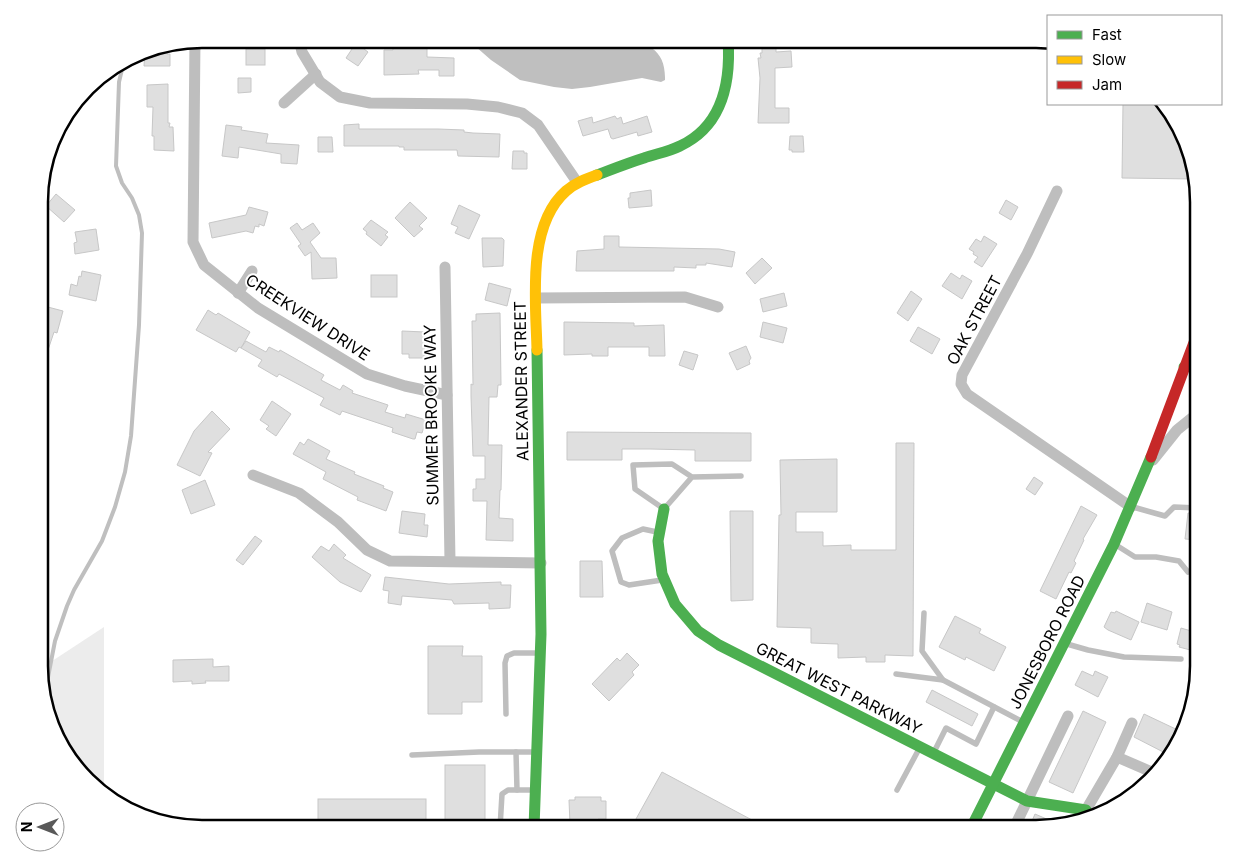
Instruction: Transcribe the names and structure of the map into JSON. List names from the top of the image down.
{
  "streets": {
    "street": [
      "CREEKVIEW DRIVE",
      "OAK STREET",
      "ALEXANDER STREET",
      "SUMMER BROOKE WAY",
      "JONESBORO ROAD",
      "GREAT WEST PARKWAY"
    ]
  },
  "crossings": [
    ["CREEKVIEW DRIVE", "SUMMER BROOKE WAY"],
    ["OAK STREET", "JONESBORO ROAD"],
    ["JONESBORO ROAD", "GREAT WEST PARKWAY"]
  ],
  "legend": ["Fast", "Slow", "Jam"],
  "north": "left"
}
